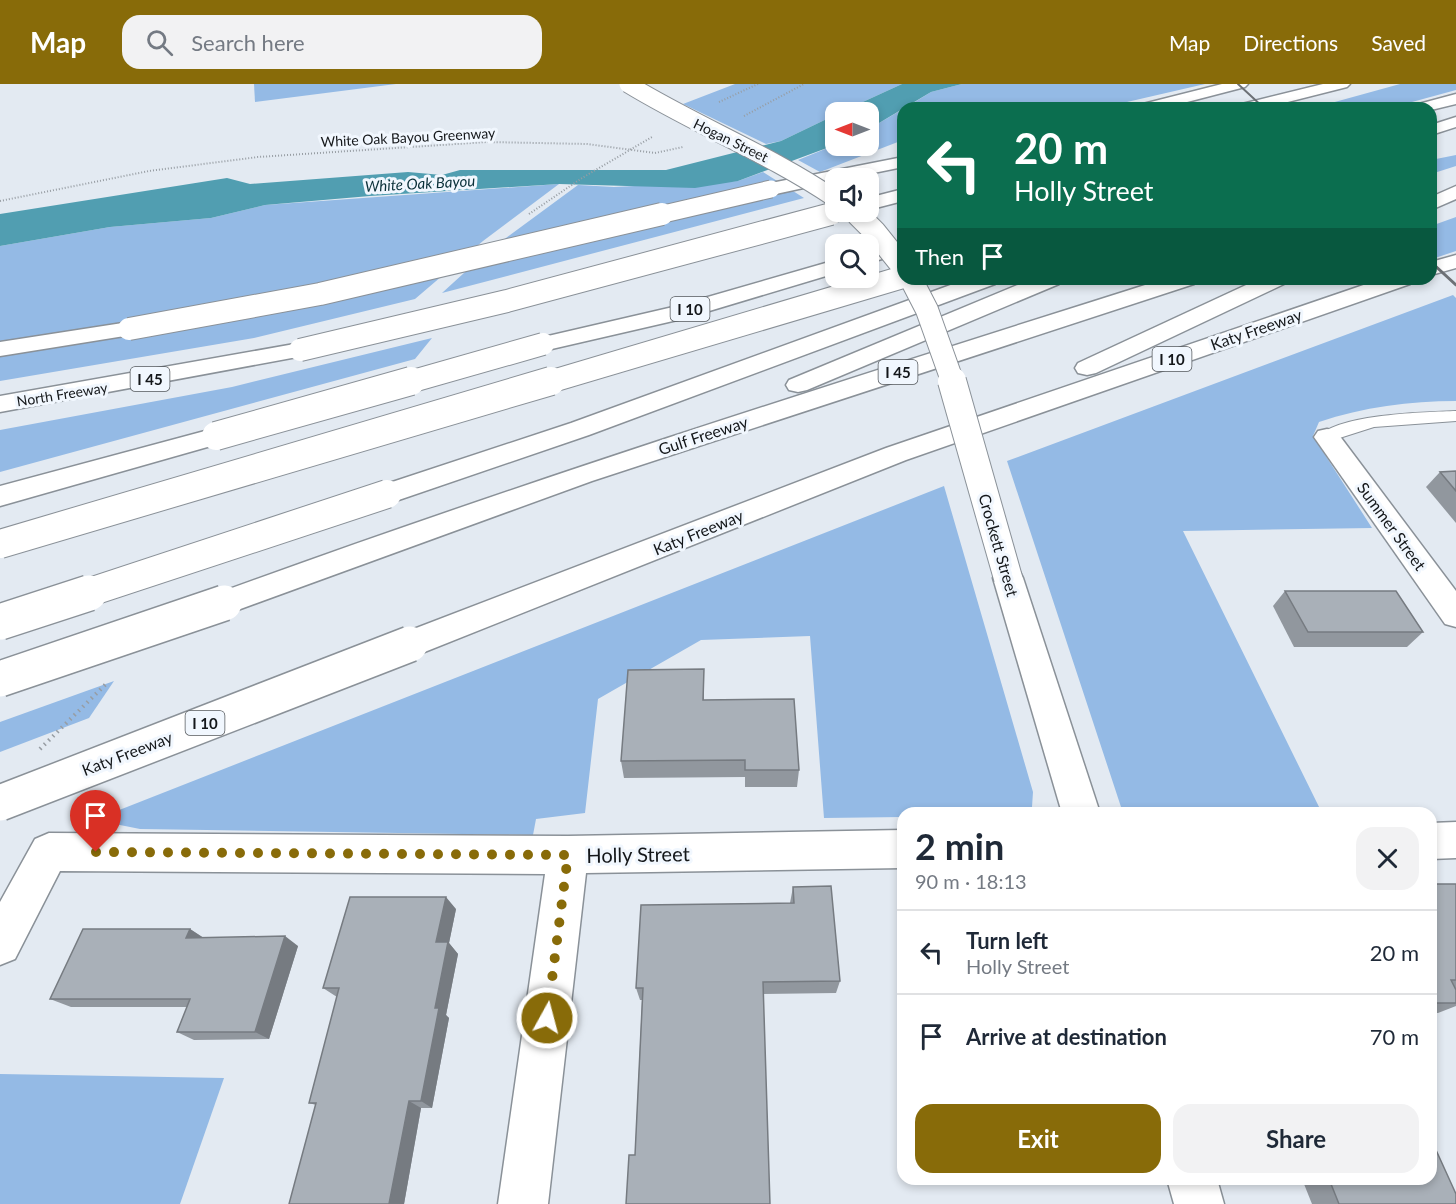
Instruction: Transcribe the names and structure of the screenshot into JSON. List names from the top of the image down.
{
  "streets": {
    "main road": [
      "Hogan Street",
      "I 10",
      "Katy Freeway",
      "I 45",
      "North Freeway",
      "Gulf Freeway",
      "Summer Street",
      "Crockett Street",
      "Holly Street"
    ],
    "path": ["White Oak Bayou Greenway"]
  },
  "water": ["White Oak Bayou"],
  "north": "left",
  "page": {
    "header": "Map",
    "search": "Search here",
    "nav": ["Map", "Directions", "Saved"],
    "turn": ["20 m", "Holly Street"],
    "then": "Then",
    "heading": ["2 min", "90 m · 18:13"],
    "list": [
      {
        "name": "Turn left",
        "note": "Holly Street",
        "value": "20 m"
      },
      {
        "name": "Arrive at destination",
        "value": "70 m"
      }
    ],
    "buttons": ["Exit", "Share"]
  }
}
